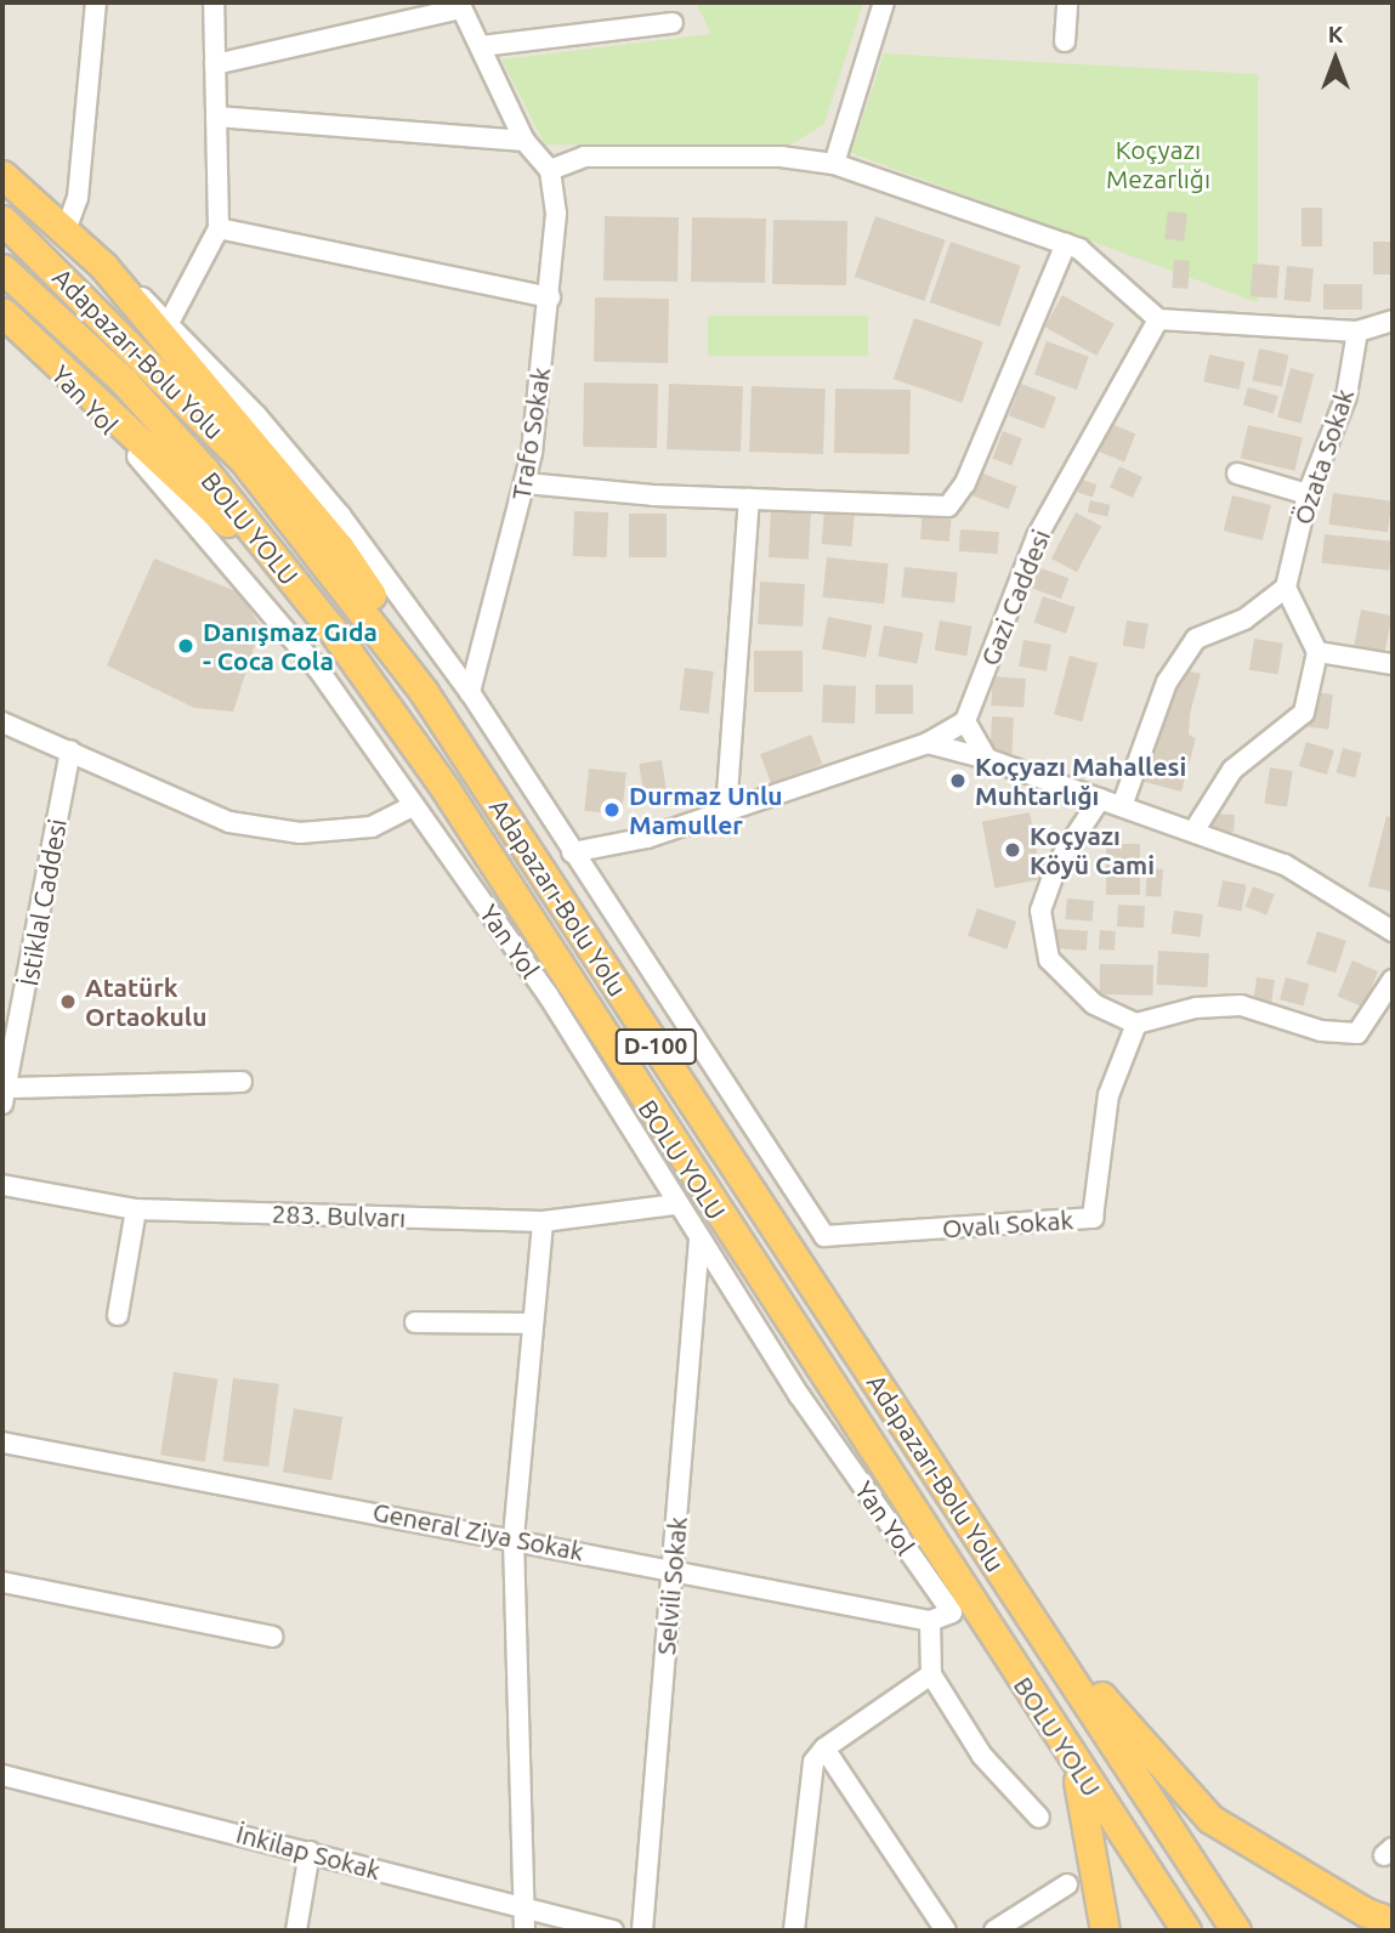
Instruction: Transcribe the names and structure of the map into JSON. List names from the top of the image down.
{
  "streets": {
    "highway": ["Adapazarı-Bolu Yolu", "BOLU YOLU", "D-100"],
    "street": [
      "Yan Yol",
      "Trafo Sokak",
      "Özata Sokak",
      "Gazi Caddesi",
      "İstiklal Caddesi",
      "283. Bulvarı",
      "Ovalı Sokak",
      "General Ziya Sokak",
      "Selvili Sokak",
      "İnkilap Sokak"
    ]
  },
  "crossings": [
    ["Yan Yol", "283. Bulvarı"],
    ["Yan Yol", "General Ziya Sokak"],
    ["Yan Yol", "Selvili Sokak"],
    ["General Ziya Sokak", "Selvili Sokak"]
  ],
  "parks": ["Koçyazı Mezarlığı"],
  "places": [
    "Danışmaz Gıda - Coca Cola",
    "Koçyazı Mahallesi Muhtarlığı",
    "Durmaz Unlu Mamuller",
    "Koçyazı Köyü Cami",
    "Atatürk Ortaokulu"
  ],
  "north": "top"
}
